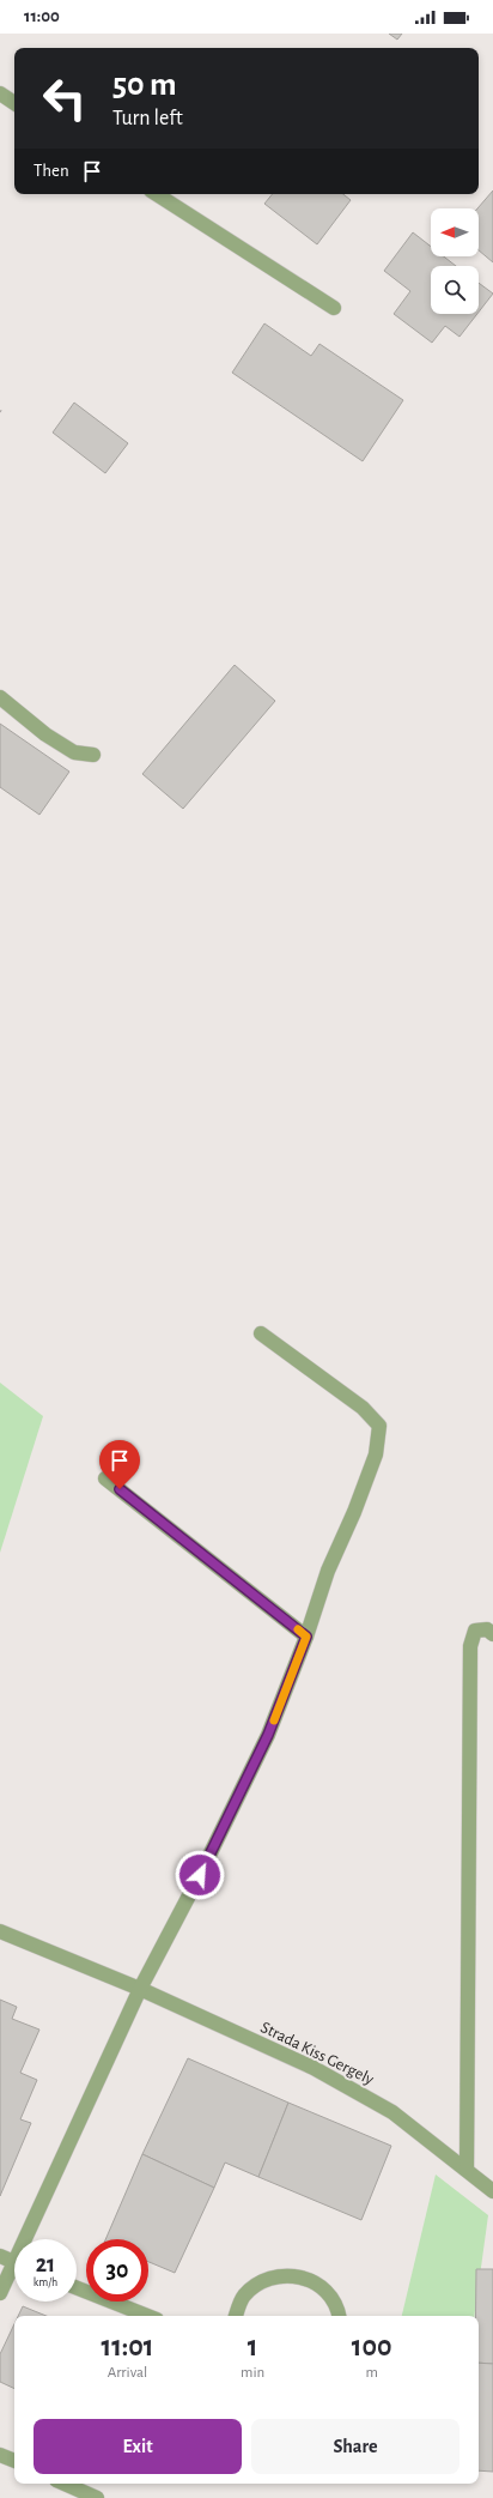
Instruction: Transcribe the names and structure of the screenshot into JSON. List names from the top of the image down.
{
  "streets": {
    "street": ["Strada Kiss Gergely"]
  },
  "north": "left",
  "page": {
    "status": "11:00",
    "turn": ["50 m", "Turn left"],
    "then": "Then",
    "speed": "21 km/h",
    "limit": "30",
    "eta": [
      "11:01",
      "Arrival",
      "1",
      "min",
      "100",
      "m"
    ],
    "buttons": ["Exit", "Share"]
  }
}
